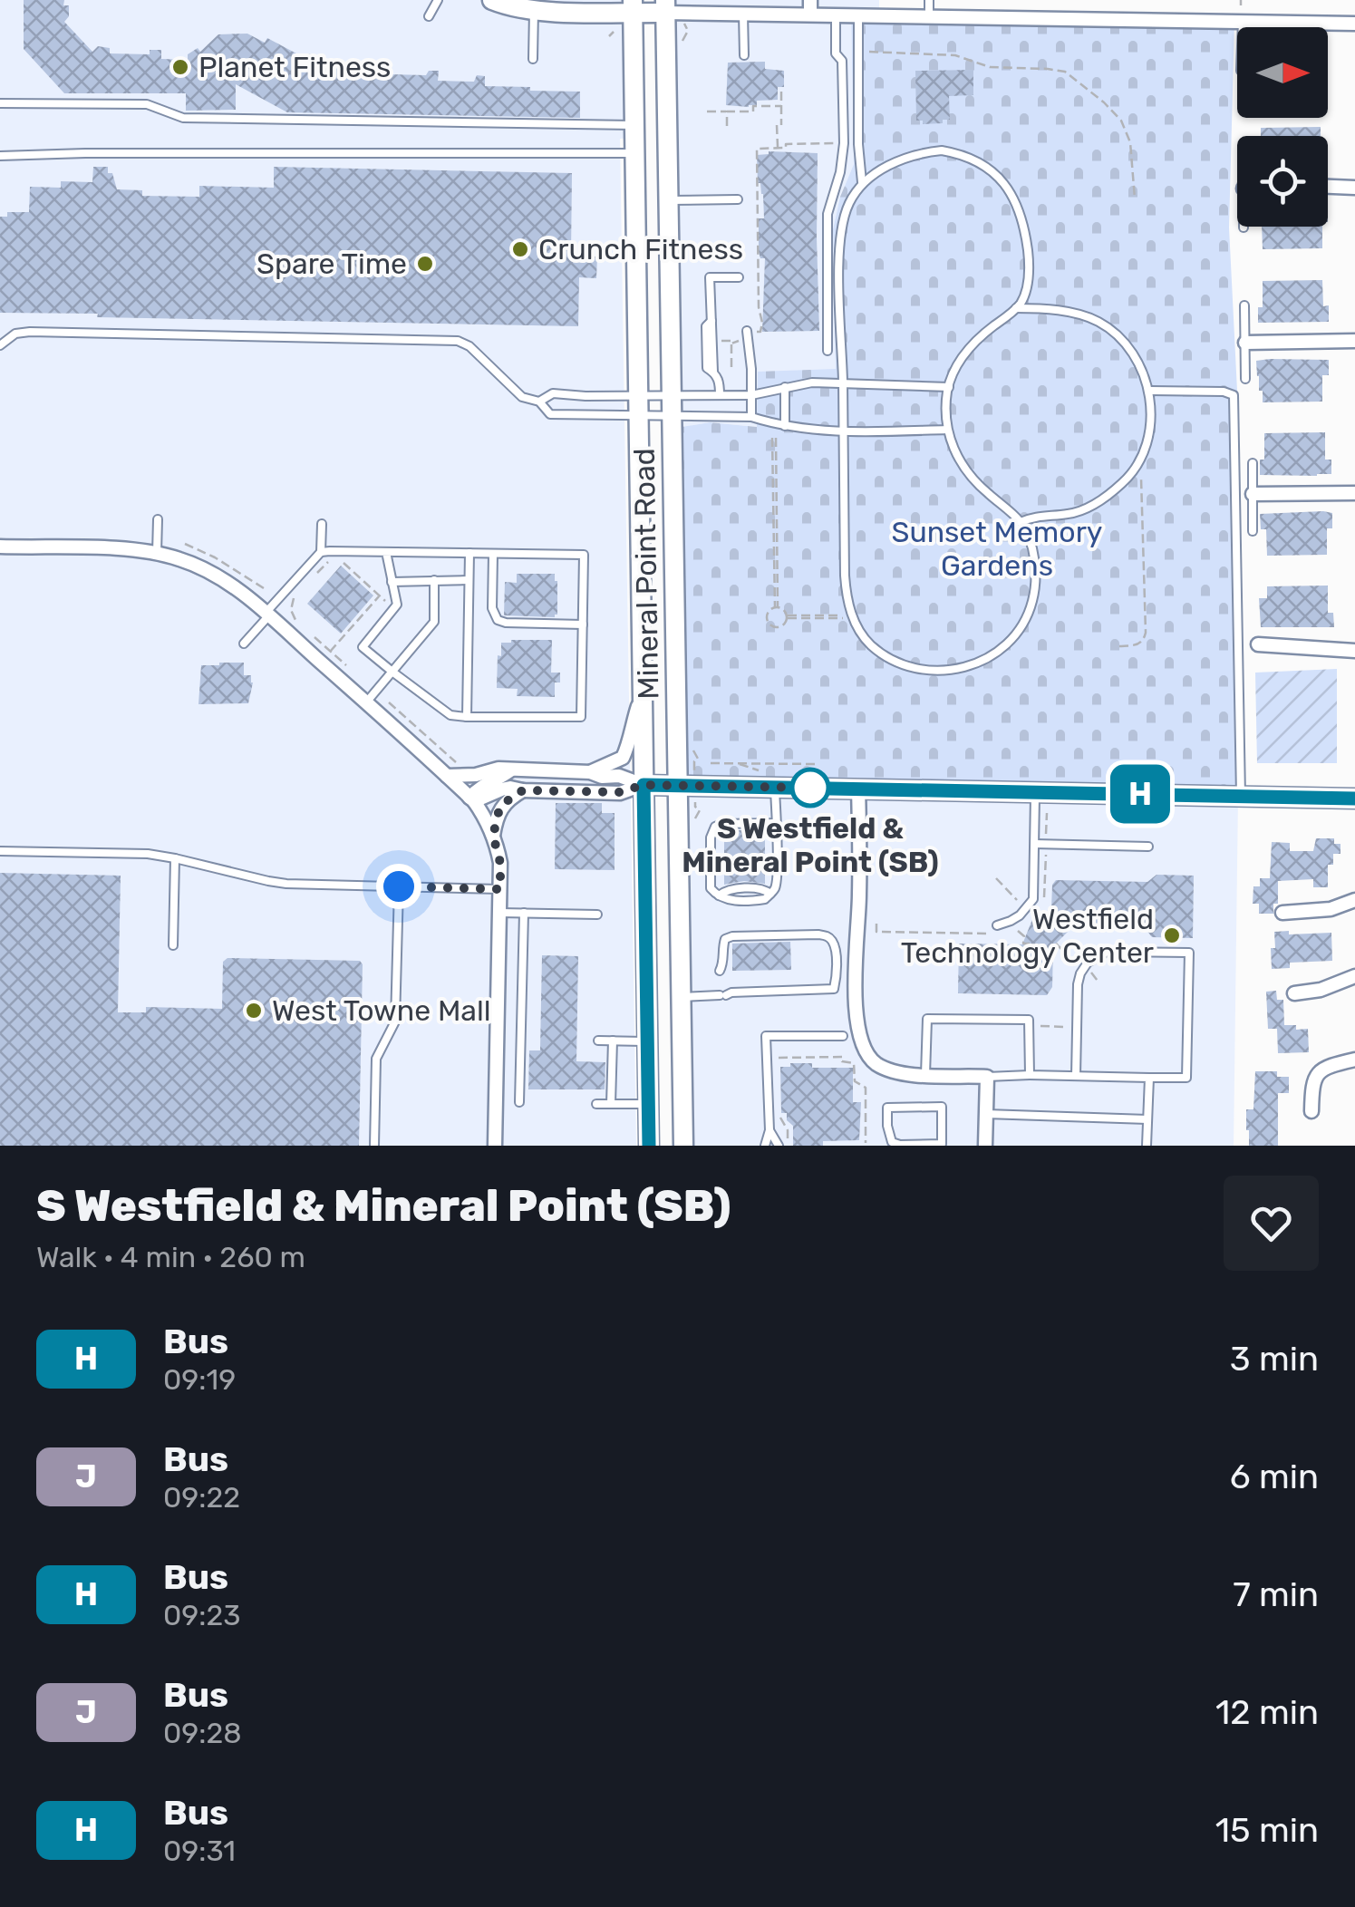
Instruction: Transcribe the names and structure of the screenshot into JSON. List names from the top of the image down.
{
  "streets": {
    "main road": ["Mineral Point Road"]
  },
  "parks": ["Sunset Memory Gardens"],
  "places": [
    "Planet Fitness",
    "Crunch Fitness",
    "Spare Time",
    "S Westfield & Mineral Point (SB)",
    "Westfield Technology Center",
    "West Towne Mall"
  ],
  "lines": ["bus line H"],
  "north": "right",
  "page": {
    "on_map": "H",
    "heading": ["S Westfield & Mineral Point (SB)", "Walk · 4 min · 260 m"],
    "list": [
      {
        "mark": "H",
        "name": "Bus",
        "note": "09:19",
        "value": "3 min"
      },
      {
        "mark": "J",
        "name": "Bus",
        "note": "09:22",
        "value": "6 min"
      },
      {
        "mark": "H",
        "name": "Bus",
        "note": "09:23",
        "value": "7 min"
      },
      {
        "mark": "J",
        "name": "Bus",
        "note": "09:28",
        "value": "12 min"
      },
      {
        "mark": "H",
        "name": "Bus",
        "note": "09:31",
        "value": "15 min"
      }
    ]
  }
}
